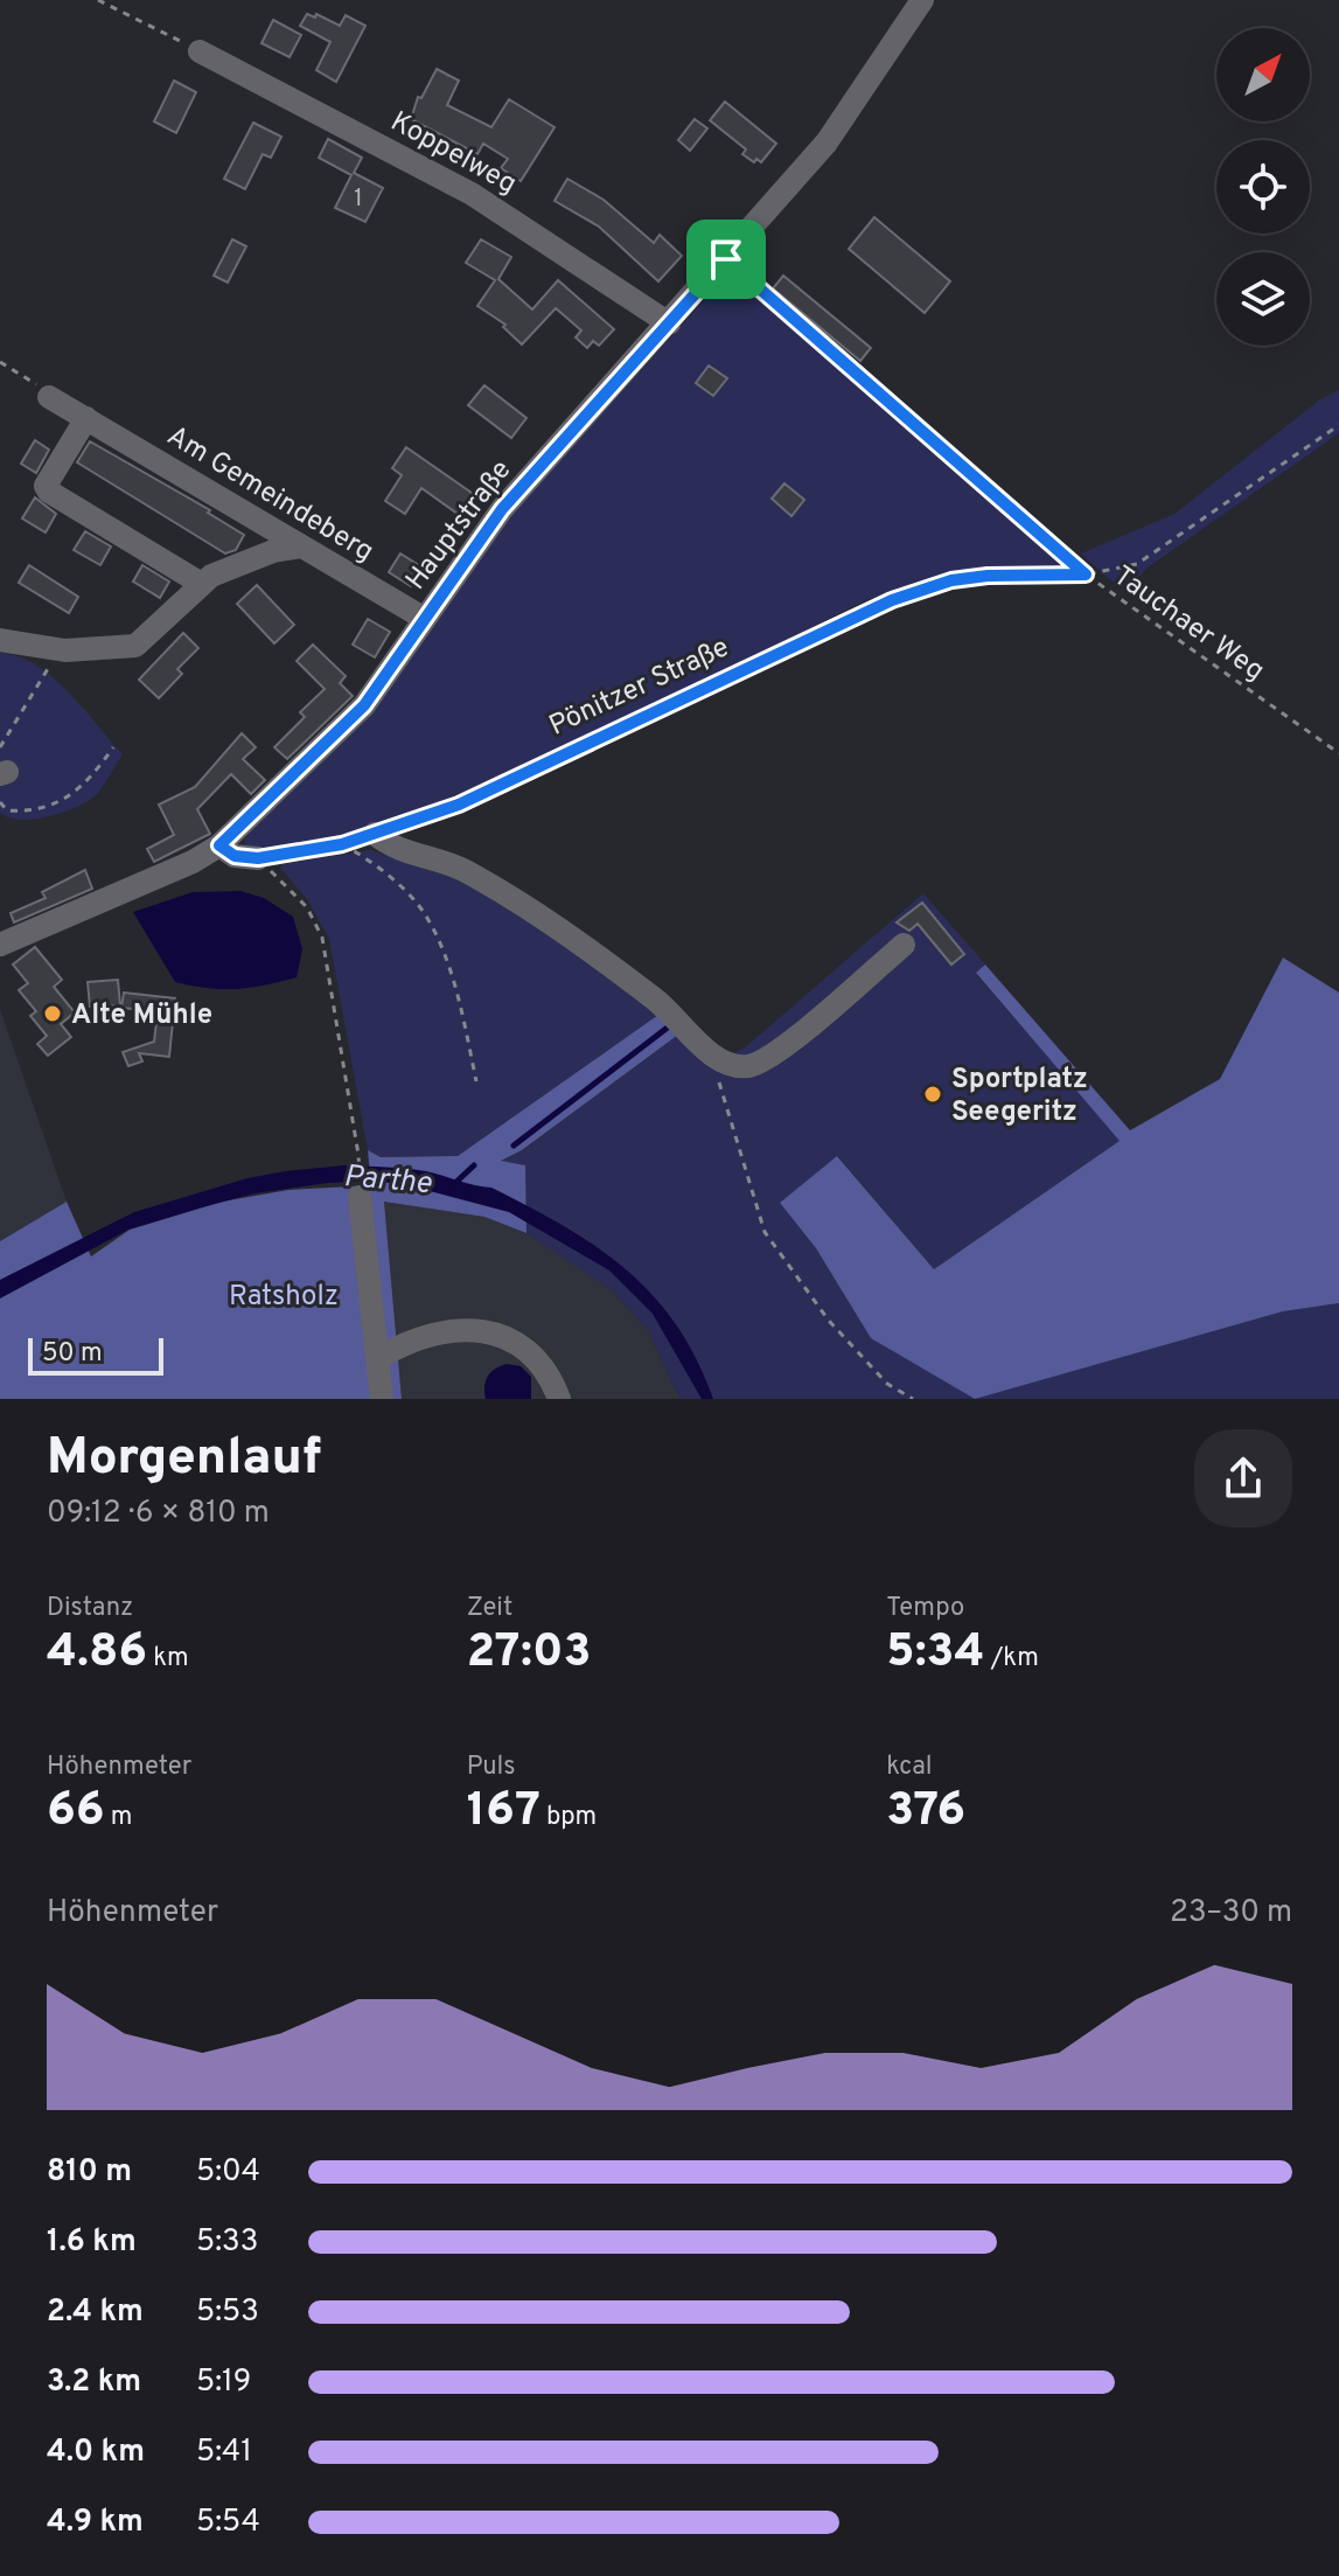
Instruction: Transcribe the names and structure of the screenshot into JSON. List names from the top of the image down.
{
  "streets": {
    "street": ["Koppelweg", "Am Gemeindeberg", "Hauptstraße"],
    "path": ["Tauchaer Weg", "Pönitzer Straße"]
  },
  "crossings": [
    ["Koppelweg", "Hauptstraße"],
    ["Am Gemeindeberg", "Hauptstraße"],
    ["Hauptstraße", "Tauchaer Weg"],
    ["Tauchaer Weg", "Pönitzer Straße"]
  ],
  "water": ["Parthe"],
  "parks": ["Ratsholz"],
  "places": ["Alte Mühle", "Sportplatz Seegeritz"],
  "house_numbers": ["1"],
  "scale_bar": "50 m",
  "north": "top right",
  "page": {
    "scale": "50 m",
    "heading": ["Morgenlauf", "09:12 · 6 × 810 m"],
    "stats": [
      ["Distanz", "4.86 km"],
      ["Zeit", "27:03"],
      ["Tempo", "5:34 /km"],
      ["Höhenmeter", "66 m"],
      ["Puls", "167 bpm"],
      ["kcal", "376"]
    ],
    "chart": ["Höhenmeter", "23–30 m"],
    "list": [
      {
        "name": "810 m",
        "note": "5:04"
      },
      {
        "name": "1.6 km",
        "note": "5:33"
      },
      {
        "name": "2.4 km",
        "note": "5:53"
      },
      {
        "name": "3.2 km",
        "note": "5:19"
      },
      {
        "name": "4.0 km",
        "note": "5:41"
      },
      {
        "name": "4.9 km",
        "note": "5:54"
      }
    ]
  }
}
